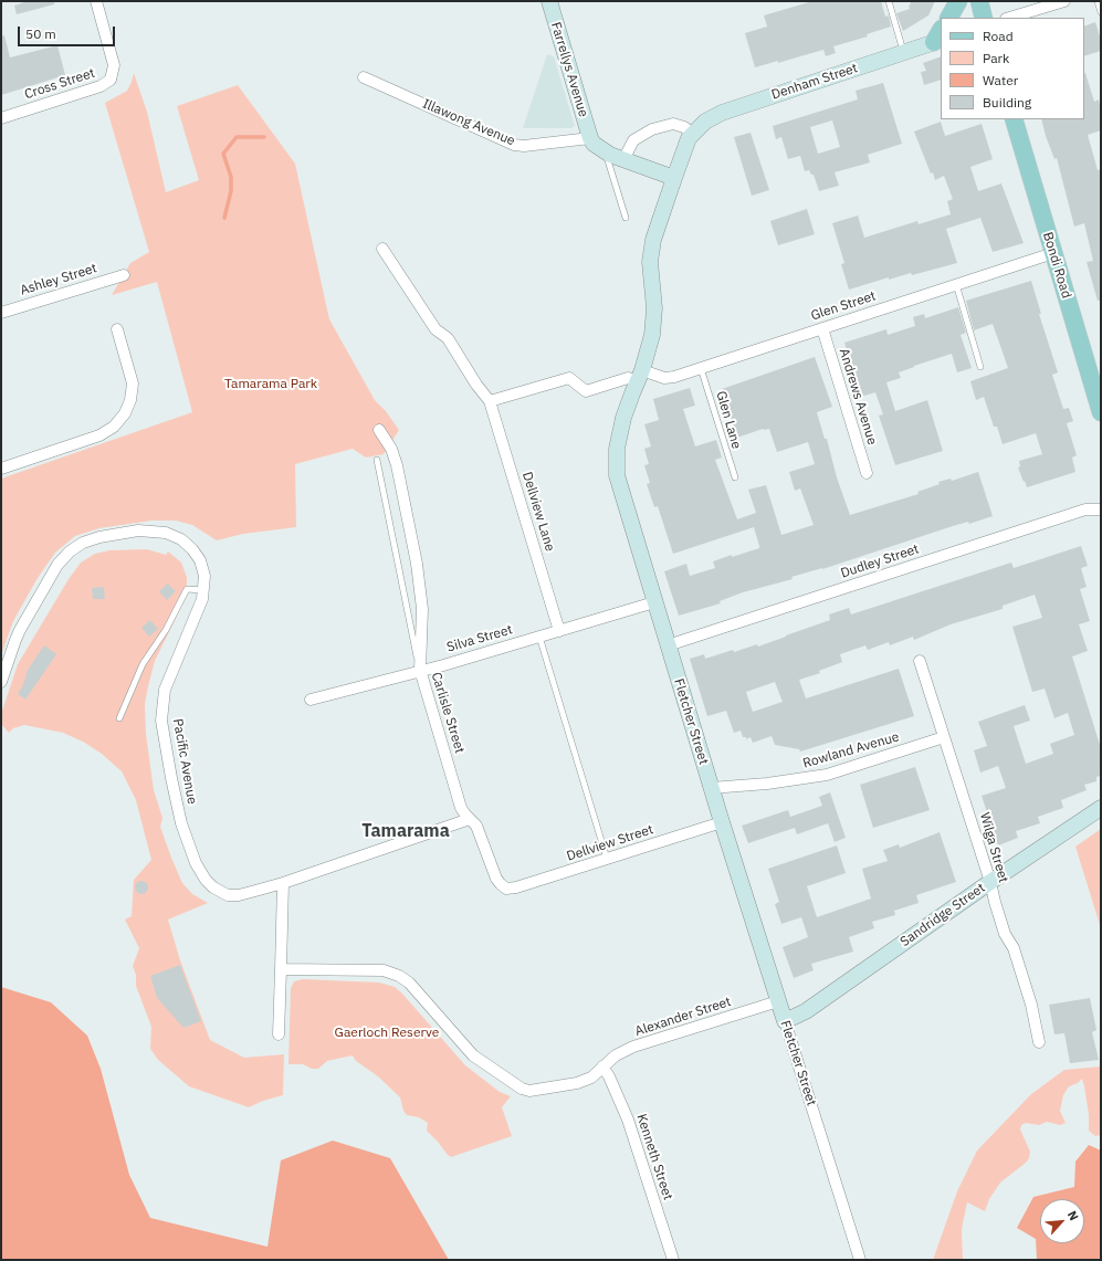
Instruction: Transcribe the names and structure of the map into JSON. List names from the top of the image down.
{
  "streets": {
    "main road": ["Bondi Road"],
    "street": [
      "Farrellys Avenue",
      "Denham Street",
      "Cross Street",
      "Illawong Avenue",
      "Ashley Street",
      "Glen Street",
      "Andrews Avenue",
      "Dellview Lane",
      "Dudley Street",
      "Silva Street",
      "Carlisle Street",
      "Fletcher Street",
      "Rowland Avenue",
      "Pacific Avenue",
      "Dellview Street",
      "Wilga Street",
      "Sandridge Street",
      "Alexander Street",
      "Kenneth Street"
    ],
    "lane": ["Glen Lane"]
  },
  "crossings": [
    ["Farrellys Avenue", "Illawong Avenue"],
    ["Denham Street", "Fletcher Street"],
    ["Bondi Road", "Glen Street"],
    ["Glen Street", "Andrews Avenue"],
    ["Glen Street", "Glen Lane"],
    ["Glen Street", "Fletcher Street"],
    ["Dellview Lane", "Silva Street"],
    ["Dudley Street", "Fletcher Street"],
    ["Silva Street", "Carlisle Street"],
    ["Silva Street", "Fletcher Street"],
    ["Carlisle Street", "Dellview Street"],
    ["Fletcher Street", "Rowland Avenue"],
    ["Fletcher Street", "Dellview Street"],
    ["Fletcher Street", "Sandridge Street"],
    ["Fletcher Street", "Alexander Street"],
    ["Rowland Avenue", "Wilga Street"],
    ["Wilga Street", "Sandridge Street"],
    ["Alexander Street", "Kenneth Street"]
  ],
  "districts": ["Tamarama"],
  "parks": ["Tamarama Park", "Gaerloch Reserve"],
  "legend": [
    "Road",
    "Park",
    "Water",
    "Building"
  ],
  "scale_bar": "50 m",
  "north": "top right"
}
